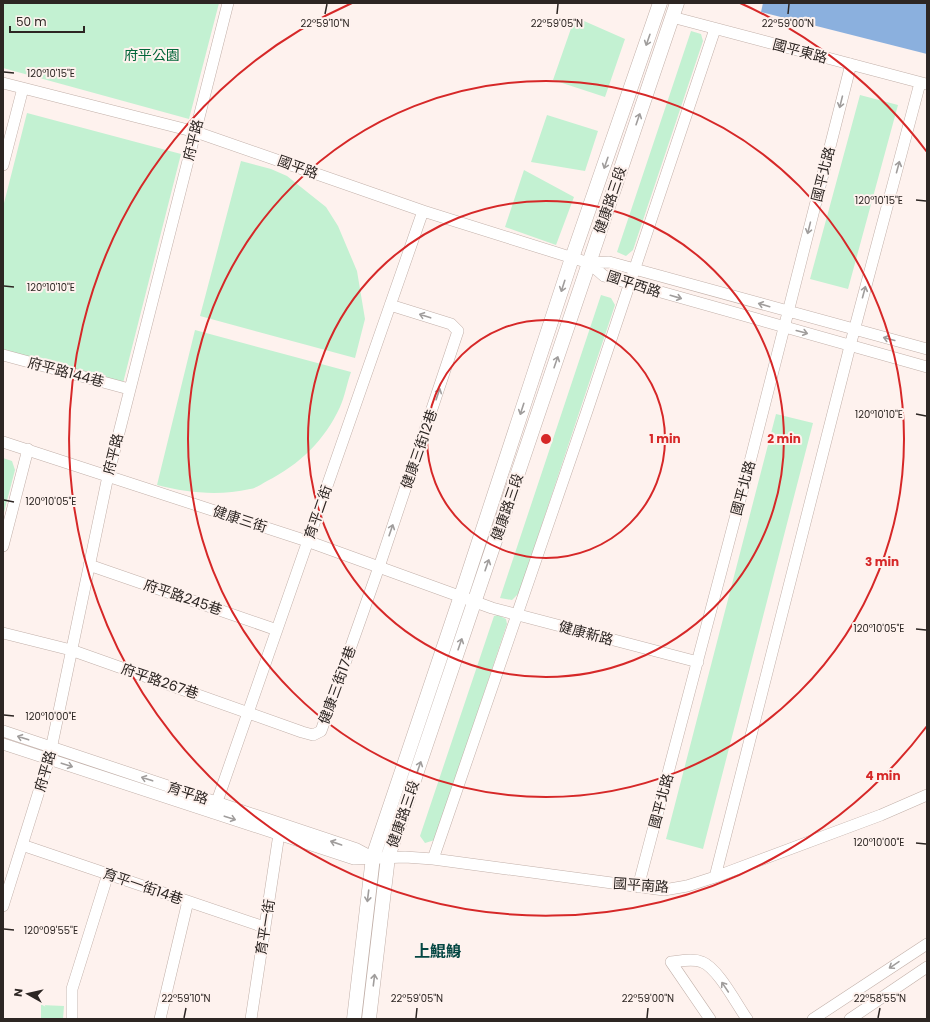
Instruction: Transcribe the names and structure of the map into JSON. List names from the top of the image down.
{
  "streets": {
    "street": [
      "國平東路",
      "府平路",
      "國平路",
      "國平北路",
      "健康路三段",
      "國平西路",
      "府平路144巷",
      "健康三街12巷",
      "育平二街",
      "健康三街",
      "府平路245巷",
      "健康新路",
      "府平路267巷",
      "健康三街17巷",
      "育平路",
      "國平南路",
      "育平一街14巷",
      "育平一街"
    ]
  },
  "crossings": [
    ["國平東路", "國平北路"],
    ["國平東路", "健康路三段"],
    ["府平路", "國平路"],
    ["府平路", "府平路144巷"],
    ["府平路", "健康三街"],
    ["府平路", "府平路245巷"],
    ["府平路", "府平路267巷"],
    ["府平路", "育平路"],
    ["府平路", "育平一街14巷"],
    ["國平路", "健康路三段"],
    ["國平路", "國平西路"],
    ["國平路", "育平二街"],
    ["國平北路", "國平西路"],
    ["國平北路", "健康新路"],
    ["國平北路", "國平南路"],
    ["健康路三段", "國平西路"],
    ["健康路三段", "健康三街"],
    ["健康路三段", "健康新路"],
    ["健康路三段", "育平路"],
    ["健康路三段", "國平南路"],
    ["健康三街12巷", "育平二街"],
    ["健康三街12巷", "健康三街"],
    ["健康三街12巷", "健康三街17巷"],
    ["育平二街", "健康三街"],
    ["育平二街", "府平路245巷"],
    ["育平二街", "府平路267巷"],
    ["育平二街", "健康三街17巷"],
    ["育平二街", "育平路"],
    ["健康三街", "健康新路"],
    ["健康三街", "健康三街17巷"],
    ["府平路267巷", "健康三街17巷"],
    ["育平路", "國平南路"],
    ["育平路", "育平一街"],
    ["育平一街14巷", "育平一街"]
  ],
  "one_way": ["健康三街12巷"],
  "districts": ["上鯤鯓"],
  "parks": ["府平公園"],
  "scale_bar": "50 m",
  "north": "left",
  "coordinates": [
    "22°59'10\"N",
    "22°59'05\"N",
    "22°59'00\"N",
    "120°10'15\"E",
    "120°10'10\"E",
    "120°10'05\"E",
    "120°10'00\"E",
    "120°09'55\"E",
    "22°58'55\"N"
  ],
  "rings": [
    "1 min",
    "2 min",
    "3 min",
    "4 min"
  ]
}
